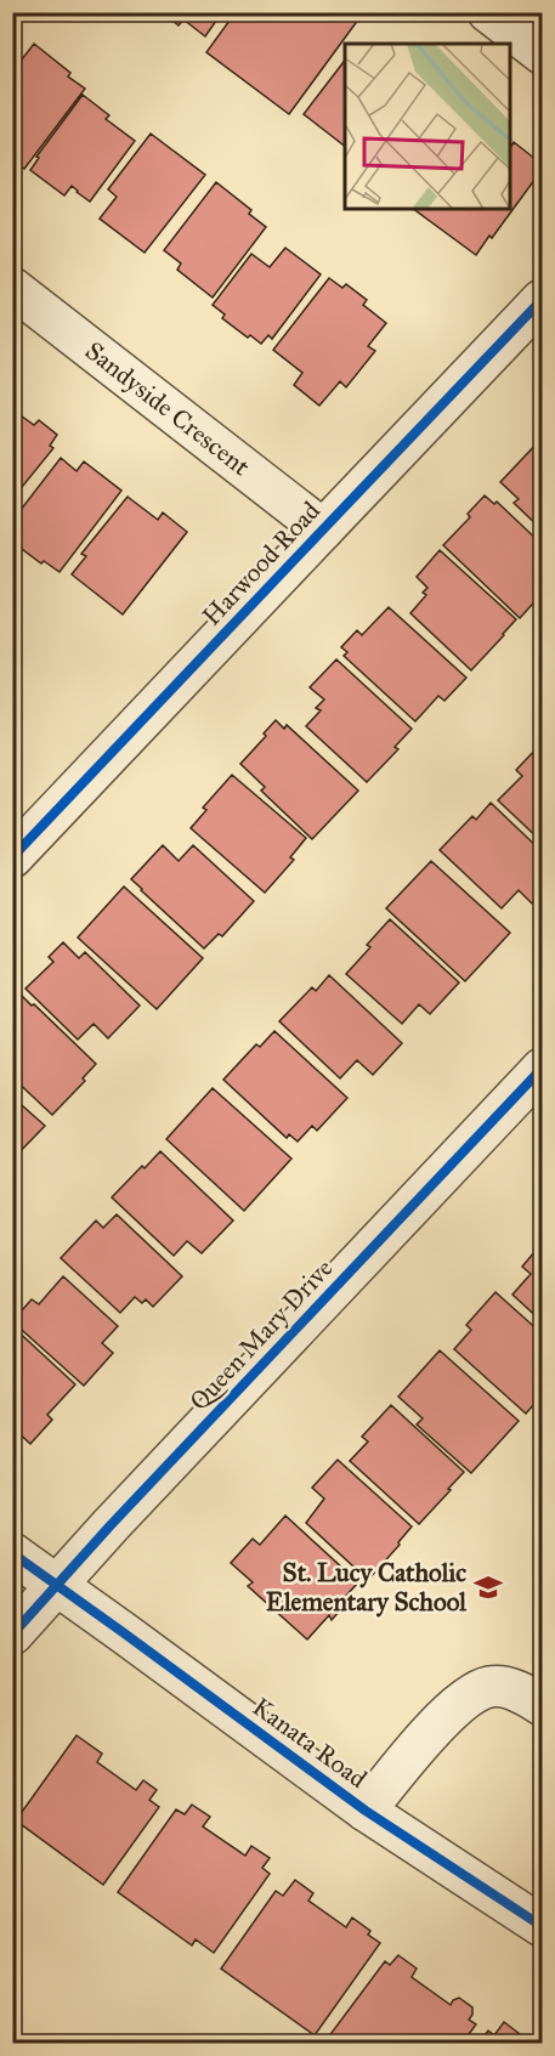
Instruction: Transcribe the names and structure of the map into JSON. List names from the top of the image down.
{
  "streets": {
    "street": [
      "Sandyside Crescent",
      "Harwood Road",
      "Queen Mary Drive",
      "Kanata Road"
    ]
  },
  "crossings": [
    ["Sandyside Crescent", "Harwood Road"],
    ["Queen Mary Drive", "Kanata Road"]
  ],
  "places": {
    "school or university": ["St. Lucy Catholic Elementary School"]
  }
}
